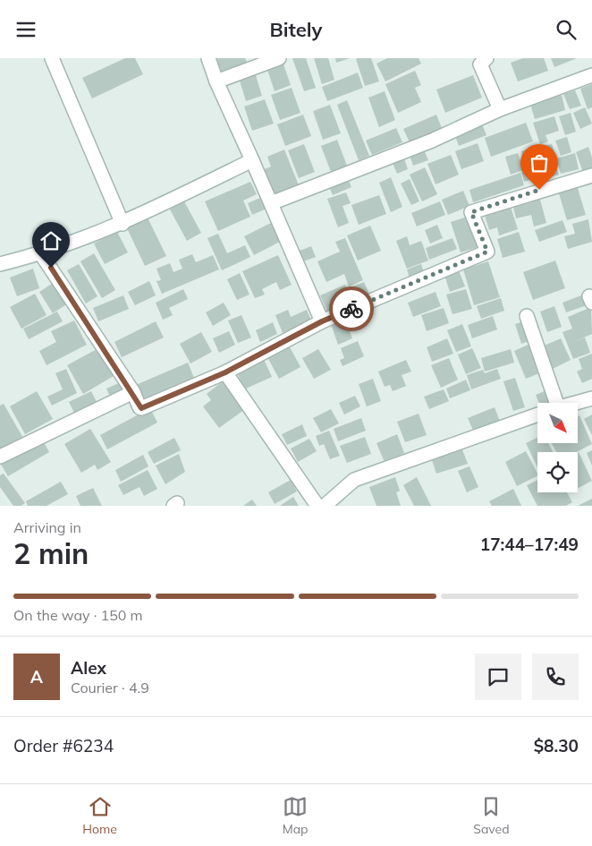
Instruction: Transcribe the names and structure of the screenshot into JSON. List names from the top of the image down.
{
  "north": "bottom right",
  "page": {
    "header": "Bitely",
    "heading": ["2 min", "Arriving in", "17:44–17:49"],
    "panel": [
      "Alex",
      "Courier · 4.9",
      "Order #6234",
      "$8.30"
    ],
    "bar": "On the way · 150 m",
    "round": "A",
    "tabs": ["Home", "Map", "Saved"]
  }
}
